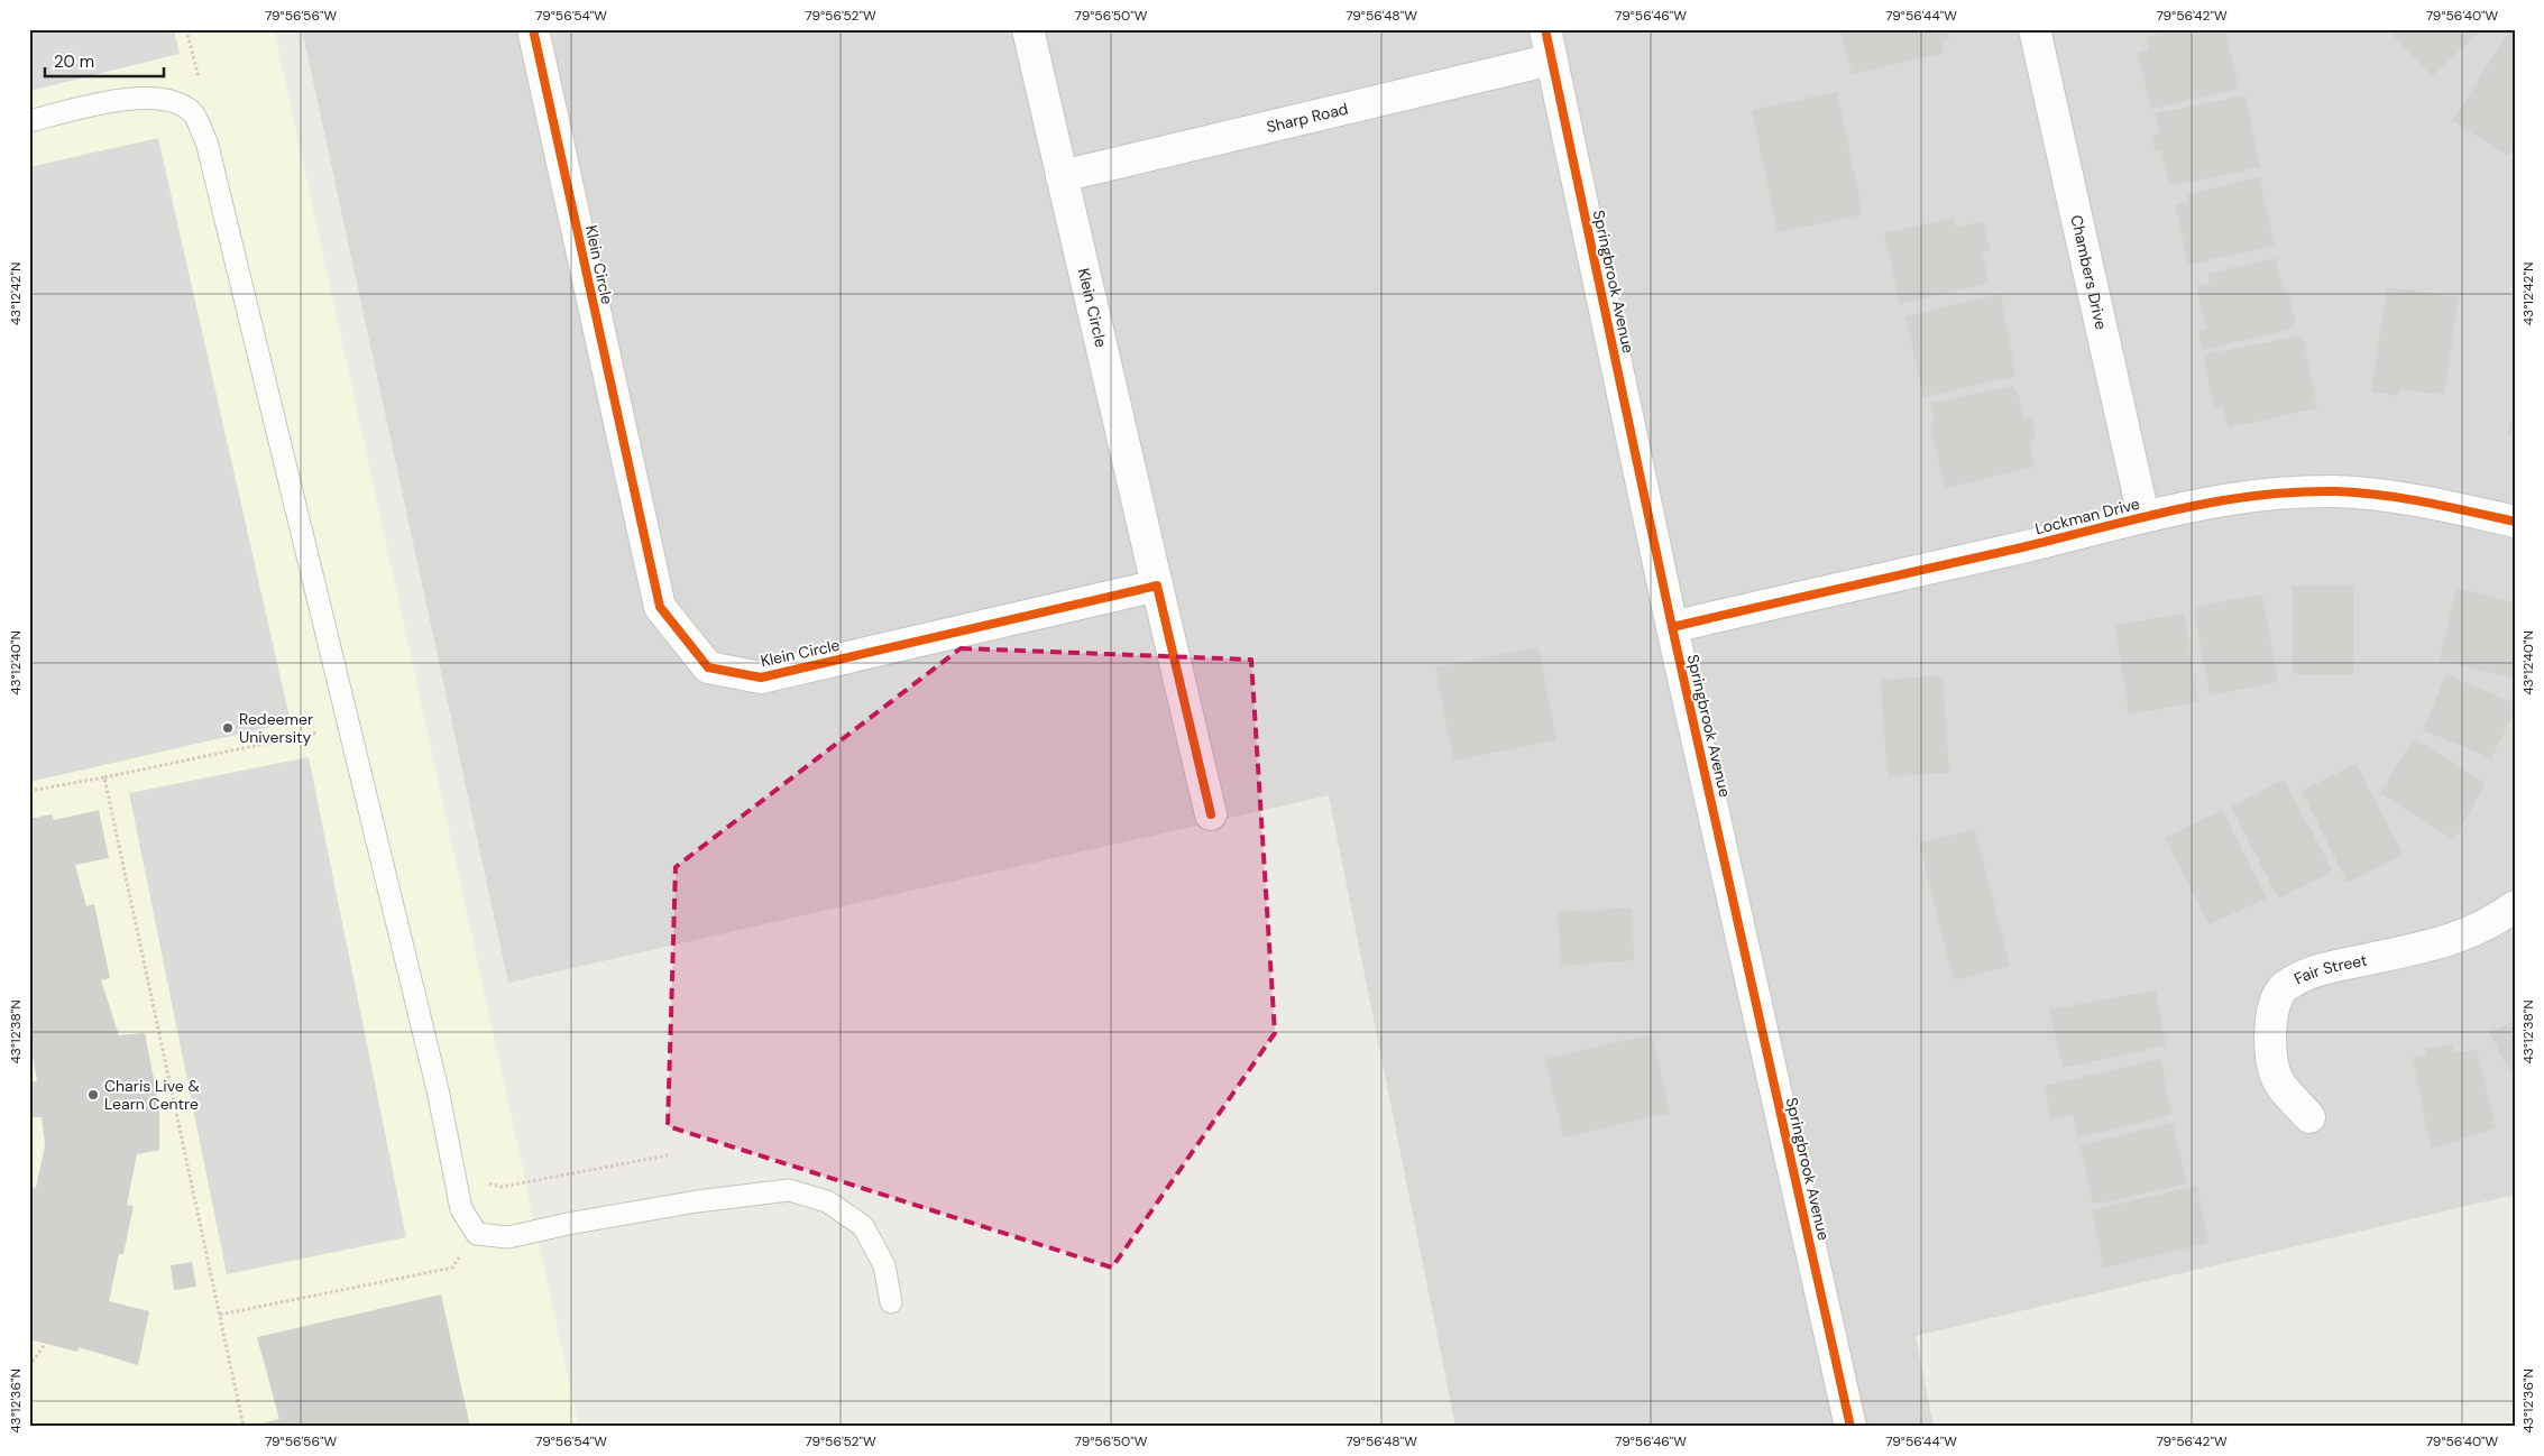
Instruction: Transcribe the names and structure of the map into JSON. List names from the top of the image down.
{
  "streets": {
    "street": [
      "Sharp Road",
      "Klein Circle",
      "Chambers Drive",
      "Springbrook Avenue",
      "Lockman Drive",
      "Fair Street"
    ]
  },
  "crossings": [
    ["Sharp Road", "Klein Circle"],
    ["Sharp Road", "Springbrook Avenue"],
    ["Chambers Drive", "Lockman Drive"],
    ["Springbrook Avenue", "Lockman Drive"]
  ],
  "places": ["Redeemer University", "Charis Live & Learn Centre"],
  "scale_bar": "20 m",
  "coordinates": [
    "79°56'56\"W",
    "79°56'54\"W",
    "79°56'52\"W",
    "79°56'50\"W",
    "79°56'48\"W",
    "79°56'46\"W",
    "79°56'44\"W",
    "79°56'42\"W",
    "79°56'40\"W",
    "43°12'42\"N",
    "43°12'40\"N",
    "43°12'38\"N",
    "43°12'36\"N"
  ]
}
